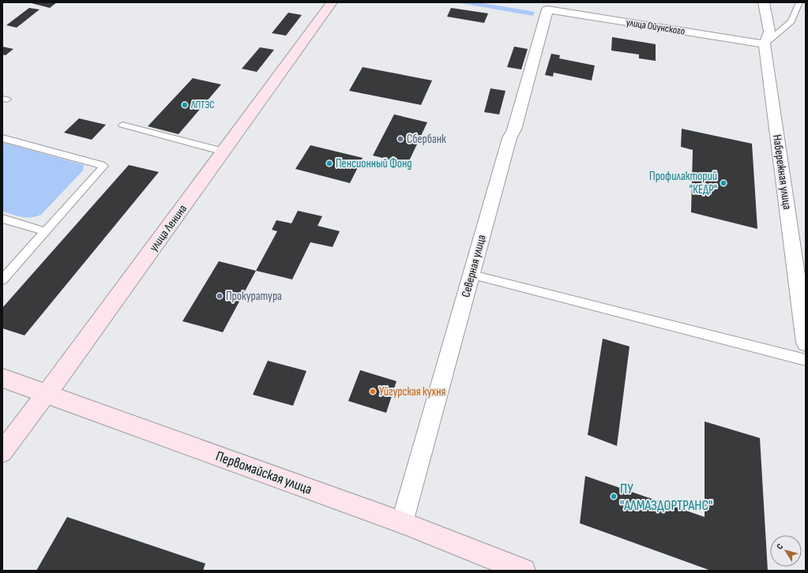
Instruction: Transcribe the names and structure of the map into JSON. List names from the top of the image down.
{
  "streets": {
    "main road": ["улица Ленина", "Первомайская улица"],
    "street": ["улица Ойунского", "Набережная улица", "Северная улица"]
  },
  "crossings": [
    ["улица Ойунского", "Набережная улица"],
    ["улица Ойунского", "Северная улица"],
    ["улица Ленина", "Первомайская улица"],
    ["Северная улица", "Первомайская улица"]
  ],
  "places": [
    "ЛПТЭС",
    "Сбербанк",
    "Пенсионный Фонд",
    "Профилакторий \"КЕДР\"",
    "Прокуратура",
    "Уйгурская кухня",
    "ПУ \"АЛМАЗДОРТРАНС\""
  ],
  "north": "top left"
}
